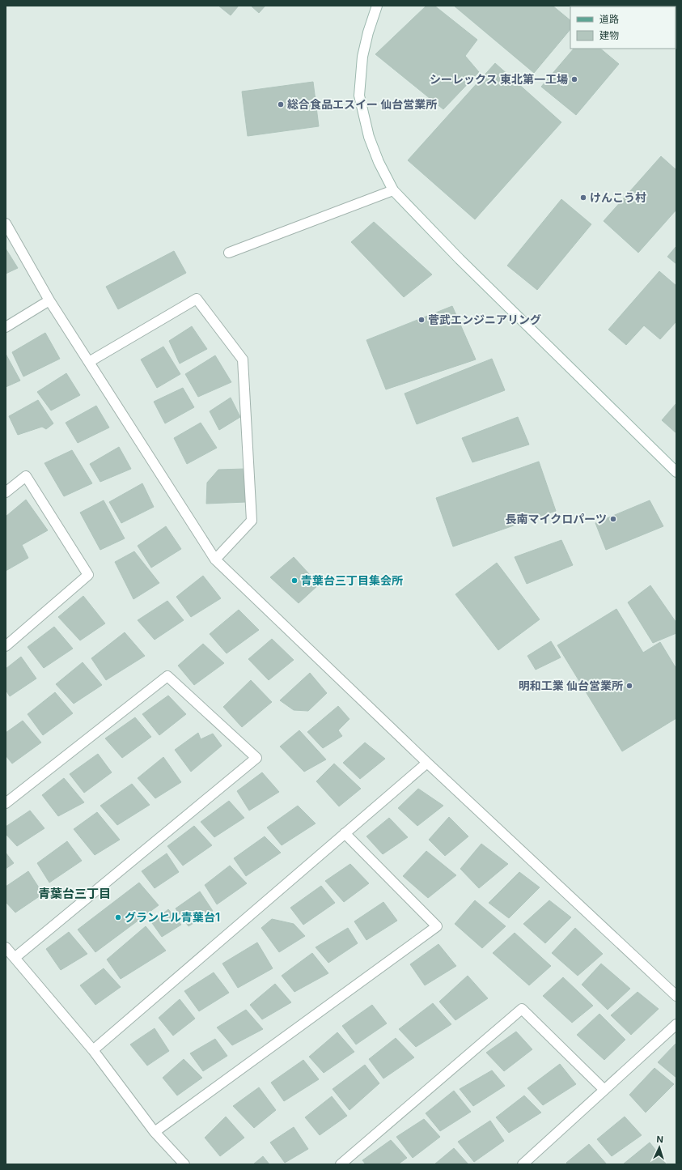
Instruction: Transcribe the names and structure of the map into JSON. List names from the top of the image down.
{
  "districts": ["青葉台三丁目"],
  "places": [
    "シーレックス 東北第一工場",
    "総合食品エスイー 仙台営業所",
    "けんこう村",
    "菅武エンジニアリング",
    "長南マイクロパーツ",
    "青葉台三丁目集会所",
    "明和工業 仙台営業所",
    "グランヒル青葉台1"
  ],
  "legend": ["道路", "建物"],
  "north": "top"
}
